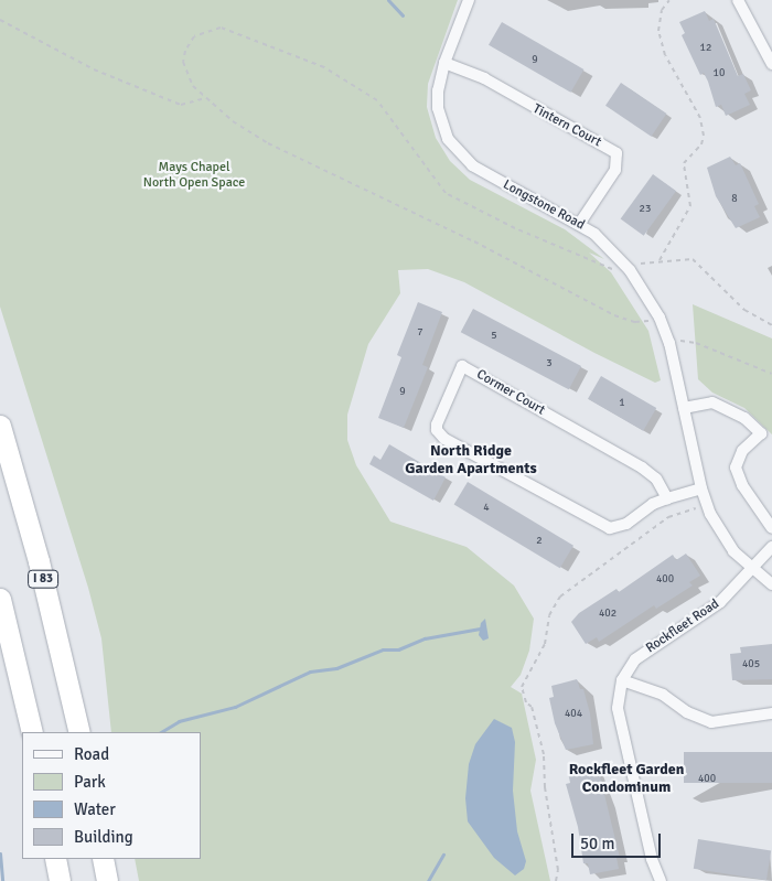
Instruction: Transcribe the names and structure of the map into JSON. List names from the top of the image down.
{
  "streets": {
    "highway": ["I 83"],
    "street": [
      "Tintern Court",
      "Longstone Road",
      "Cormer Court",
      "Rockfleet Road"
    ]
  },
  "crossings": [
    ["Tintern Court", "Longstone Road"],
    ["Longstone Road", "Cormer Court"],
    ["Longstone Road", "Rockfleet Road"]
  ],
  "districts": ["North Ridge Garden Apartments", "Rockfleet Garden Condominum"],
  "parks": ["Mays Chapel North Open Space"],
  "house_numbers": [
    "12",
    "9",
    "10",
    "8",
    "23",
    "7",
    "5",
    "3",
    "9",
    "1",
    "4",
    "2",
    "400",
    "402",
    "405",
    "404",
    "400"
  ],
  "legend": [
    "Road",
    "Park",
    "Water",
    "Building"
  ],
  "scale_bar": "50 m"
}
